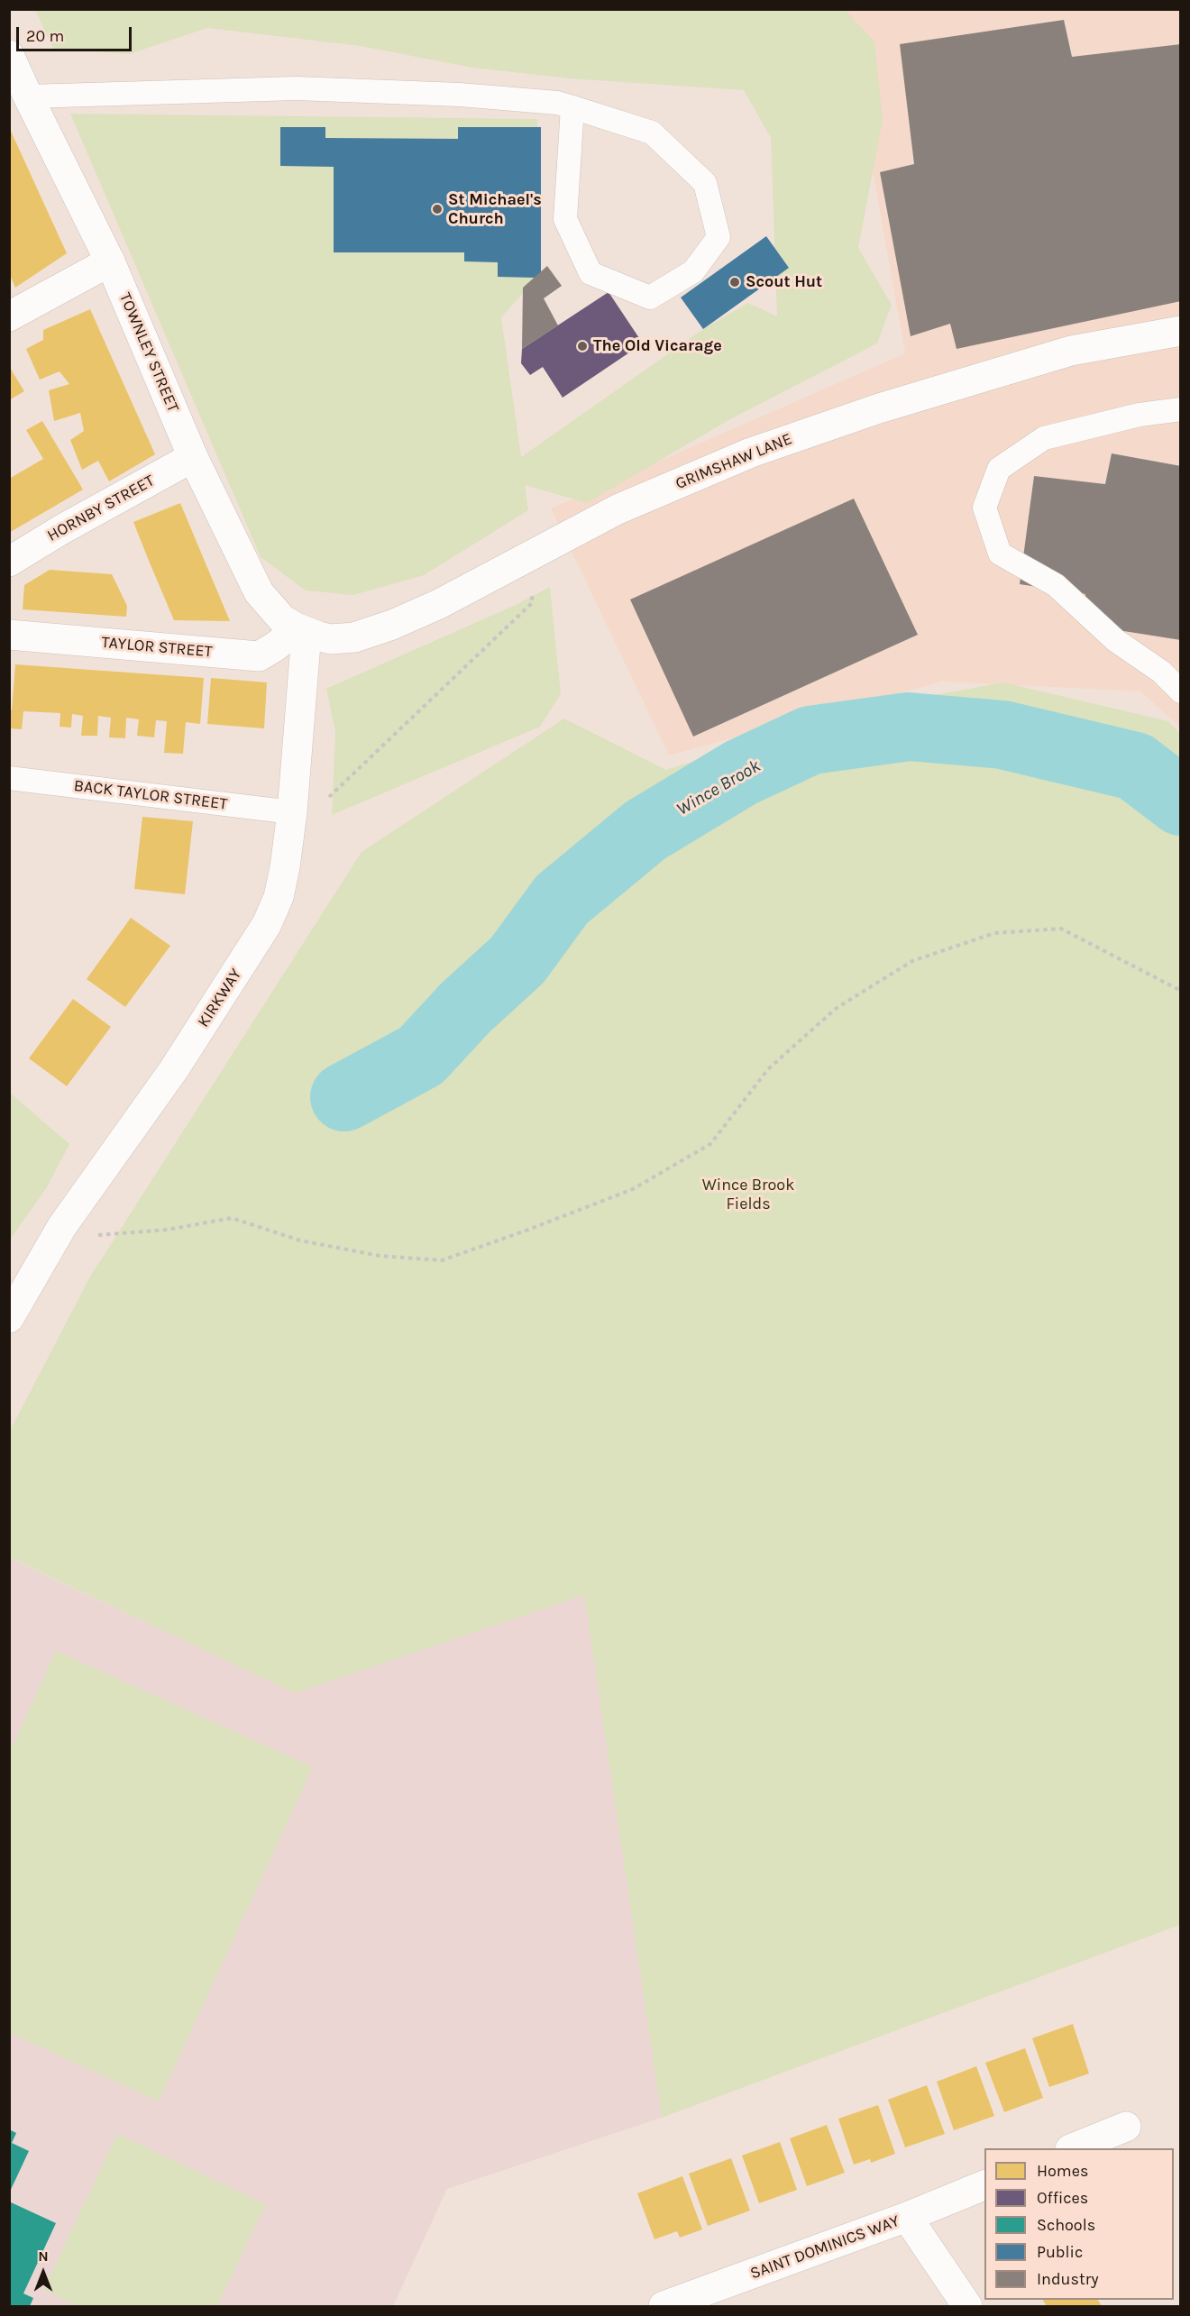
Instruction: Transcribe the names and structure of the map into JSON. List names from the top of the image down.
{
  "streets": {
    "street": [
      "TOWNLEY STREET",
      "GRIMSHAW LANE",
      "HORNBY STREET",
      "TAYLOR STREET",
      "KIRKWAY",
      "SAINT DOMINICS WAY"
    ],
    "lane": ["BACK TAYLOR STREET"]
  },
  "crossings": [
    ["TOWNLEY STREET", "GRIMSHAW LANE"],
    ["TOWNLEY STREET", "HORNBY STREET"],
    ["TOWNLEY STREET", "TAYLOR STREET"],
    ["TOWNLEY STREET", "KIRKWAY"],
    ["GRIMSHAW LANE", "TAYLOR STREET"],
    ["GRIMSHAW LANE", "KIRKWAY"],
    ["TAYLOR STREET", "KIRKWAY"],
    ["BACK TAYLOR STREET", "KIRKWAY"]
  ],
  "water": ["Wince Brook"],
  "parks": ["Wince Brook Fields"],
  "places": ["St Michael's Church", "Scout Hut", "The Old Vicarage"],
  "legend": [
    "Homes",
    "Offices",
    "Schools",
    "Public",
    "Industry"
  ],
  "scale_bar": "20 m",
  "north": "top"
}
